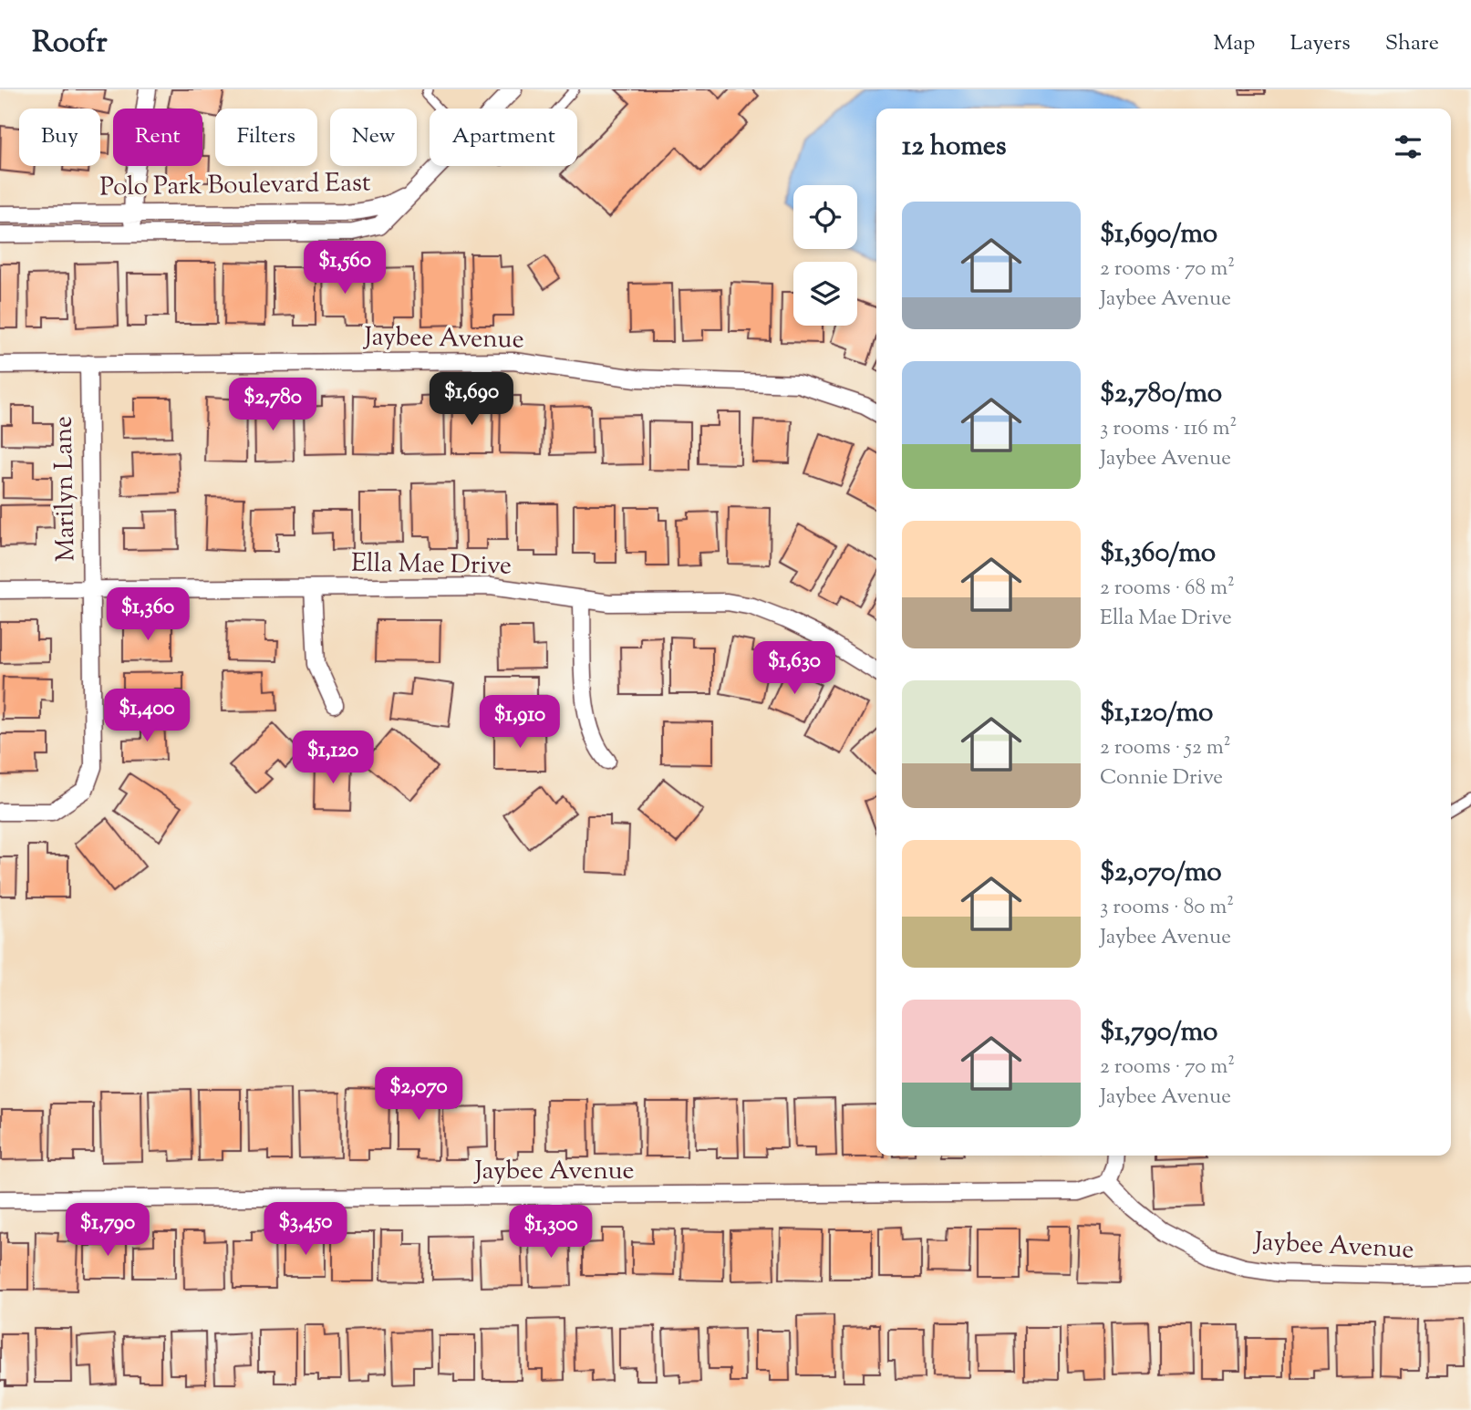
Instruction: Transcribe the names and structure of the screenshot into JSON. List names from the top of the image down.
{
  "streets": {
    "street": [
      "Polo Park Boulevard East",
      "Jaybee Avenue",
      "Marilyn Lane",
      "Ella Mae Drive"
    ]
  },
  "crossings": [
    ["Jaybee Avenue", "Marilyn Lane"],
    ["Marilyn Lane", "Ella Mae Drive"]
  ],
  "page": {
    "header": "Roofr",
    "nav": ["Map", "Layers", "Share"],
    "chip": [
      "Buy",
      "Rent",
      "Filters",
      "New",
      "Apartment"
    ],
    "heading": "12 homes",
    "list": [
      {
        "name": "$1,690/mo",
        "note": "2 rooms · 70 m² · Jaybee Avenue"
      },
      {
        "name": "$2,780/mo",
        "note": "3 rooms · 116 m² · Jaybee Avenue"
      },
      {
        "name": "$1,360/mo",
        "note": "2 rooms · 68 m² · Ella Mae Drive"
      },
      {
        "name": "$1,120/mo",
        "note": "2 rooms · 52 m² · Connie Drive"
      },
      {
        "name": "$2,070/mo",
        "note": "3 rooms · 80 m² · Jaybee Avenue"
      },
      {
        "name": "$1,790/mo",
        "note": "2 rooms · 70 m² · Jaybee Avenue"
      }
    ],
    "price": [
      "$1,560",
      "$1,690",
      "$2,780",
      "$1,360",
      "$1,630",
      "$1,400",
      "$1,910",
      "$1,120",
      "$2,070",
      "$3,450",
      "$1,790",
      "$1,300"
    ]
  }
}
